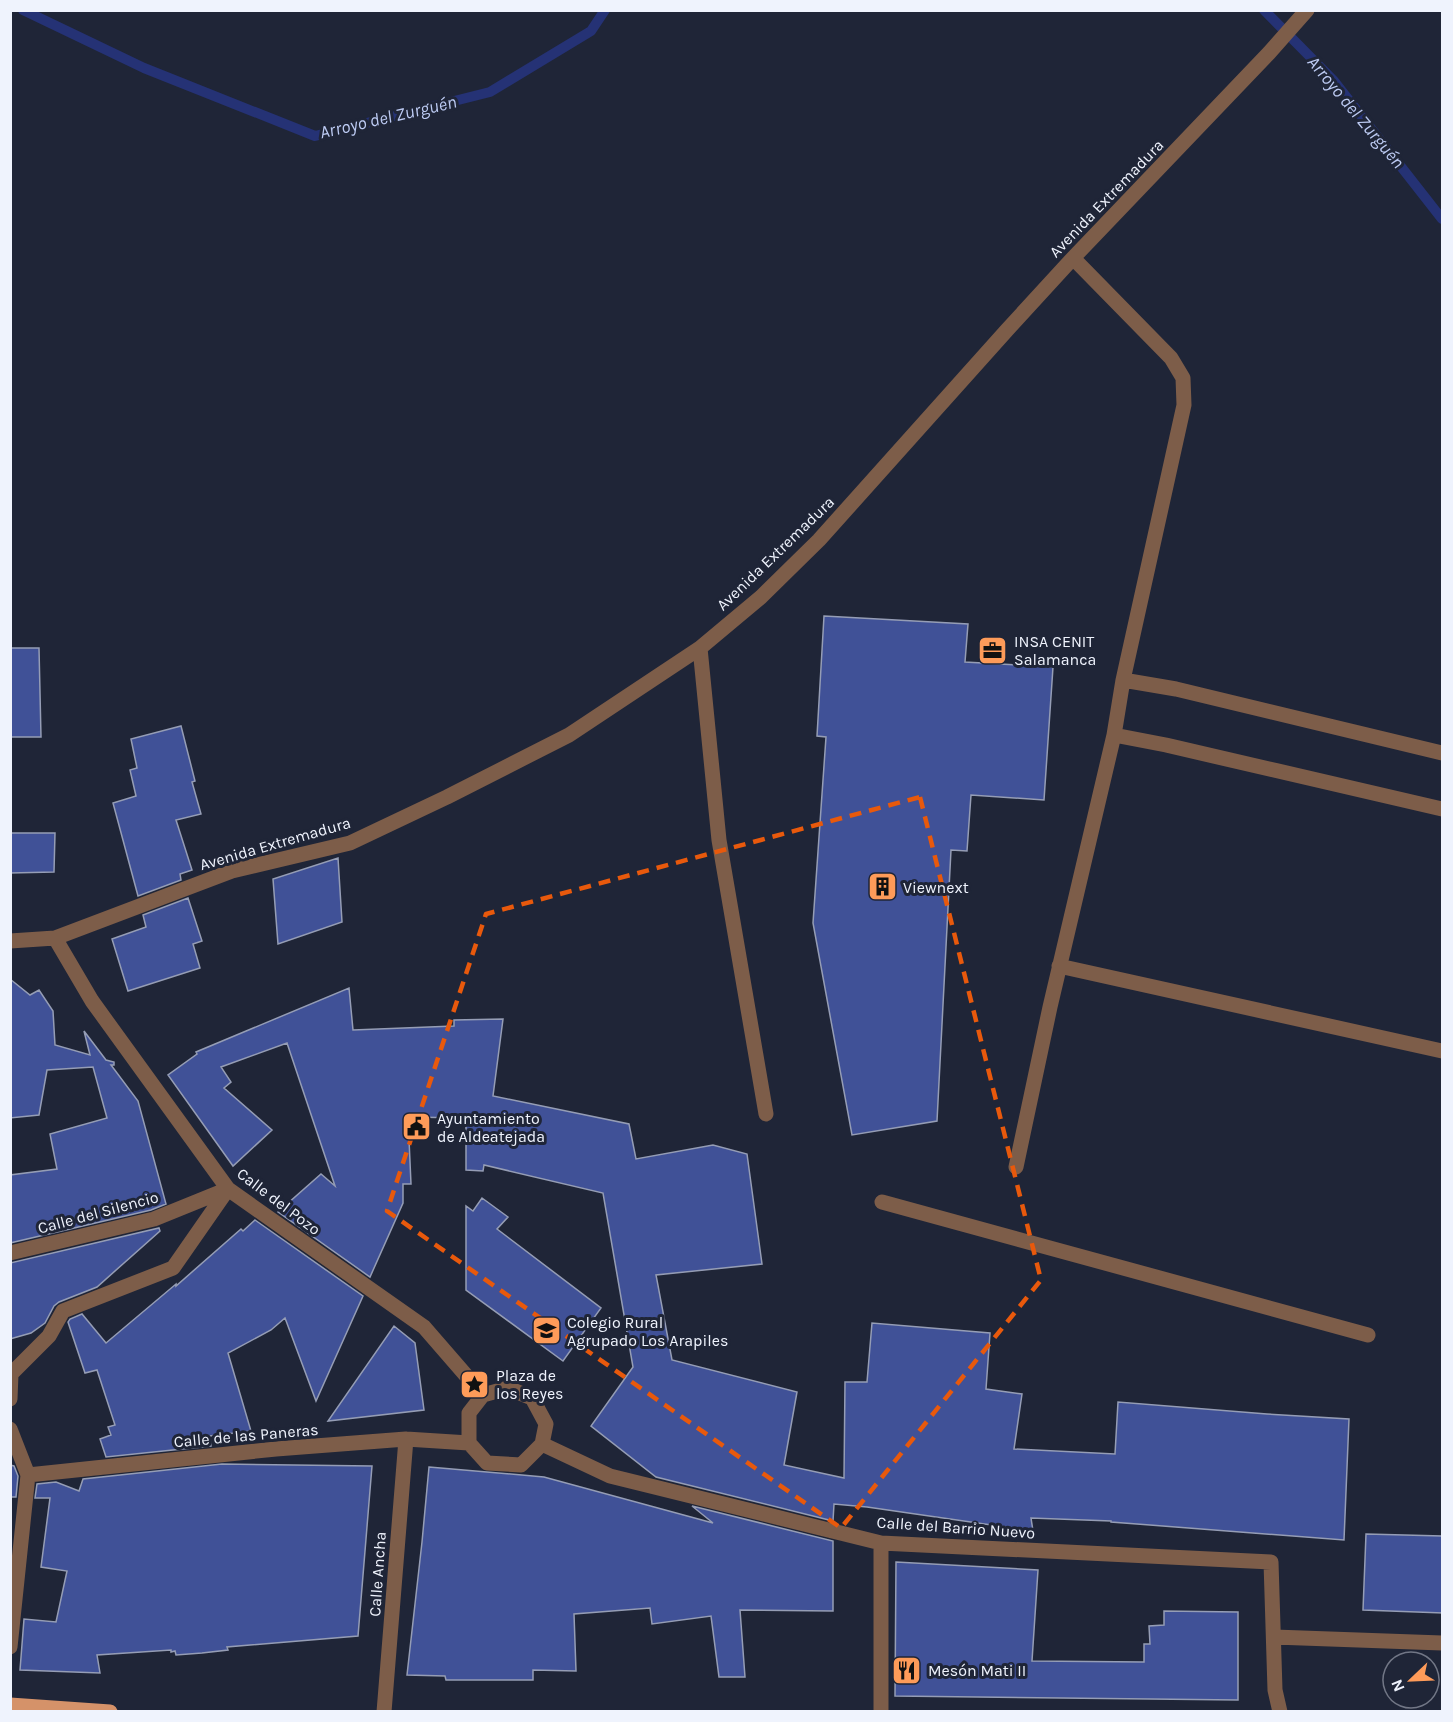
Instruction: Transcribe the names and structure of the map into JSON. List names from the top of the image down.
{
  "streets": {
    "street": [
      "Avenida Extremadura",
      "Calle del Pozo",
      "Calle del Silencio",
      "Calle de las Paneras",
      "Calle del Barrio Nuevo",
      "Calle Ancha"
    ]
  },
  "crossings": [
    ["Avenida Extremadura", "Calle del Pozo"],
    ["Calle del Pozo", "Calle del Silencio"],
    ["Calle del Pozo", "Calle de las Paneras"],
    ["Calle del Pozo", "Calle del Barrio Nuevo"],
    ["Calle de las Paneras", "Calle del Barrio Nuevo"],
    ["Calle de las Paneras", "Calle Ancha"]
  ],
  "water": ["Arroyo del Zurguén"],
  "places": {
    "office": ["INSA CENIT Salamanca"],
    "building": ["Viewnext"],
    "public building": ["Ayuntamiento de Aldeatejada"],
    "school or university": ["Colegio Rural Agrupado Los Arapiles"],
    "place": ["Plaza de los Reyes"],
    "restaurant": ["Mesón Mati II"]
  },
  "north": "bottom left"
}
